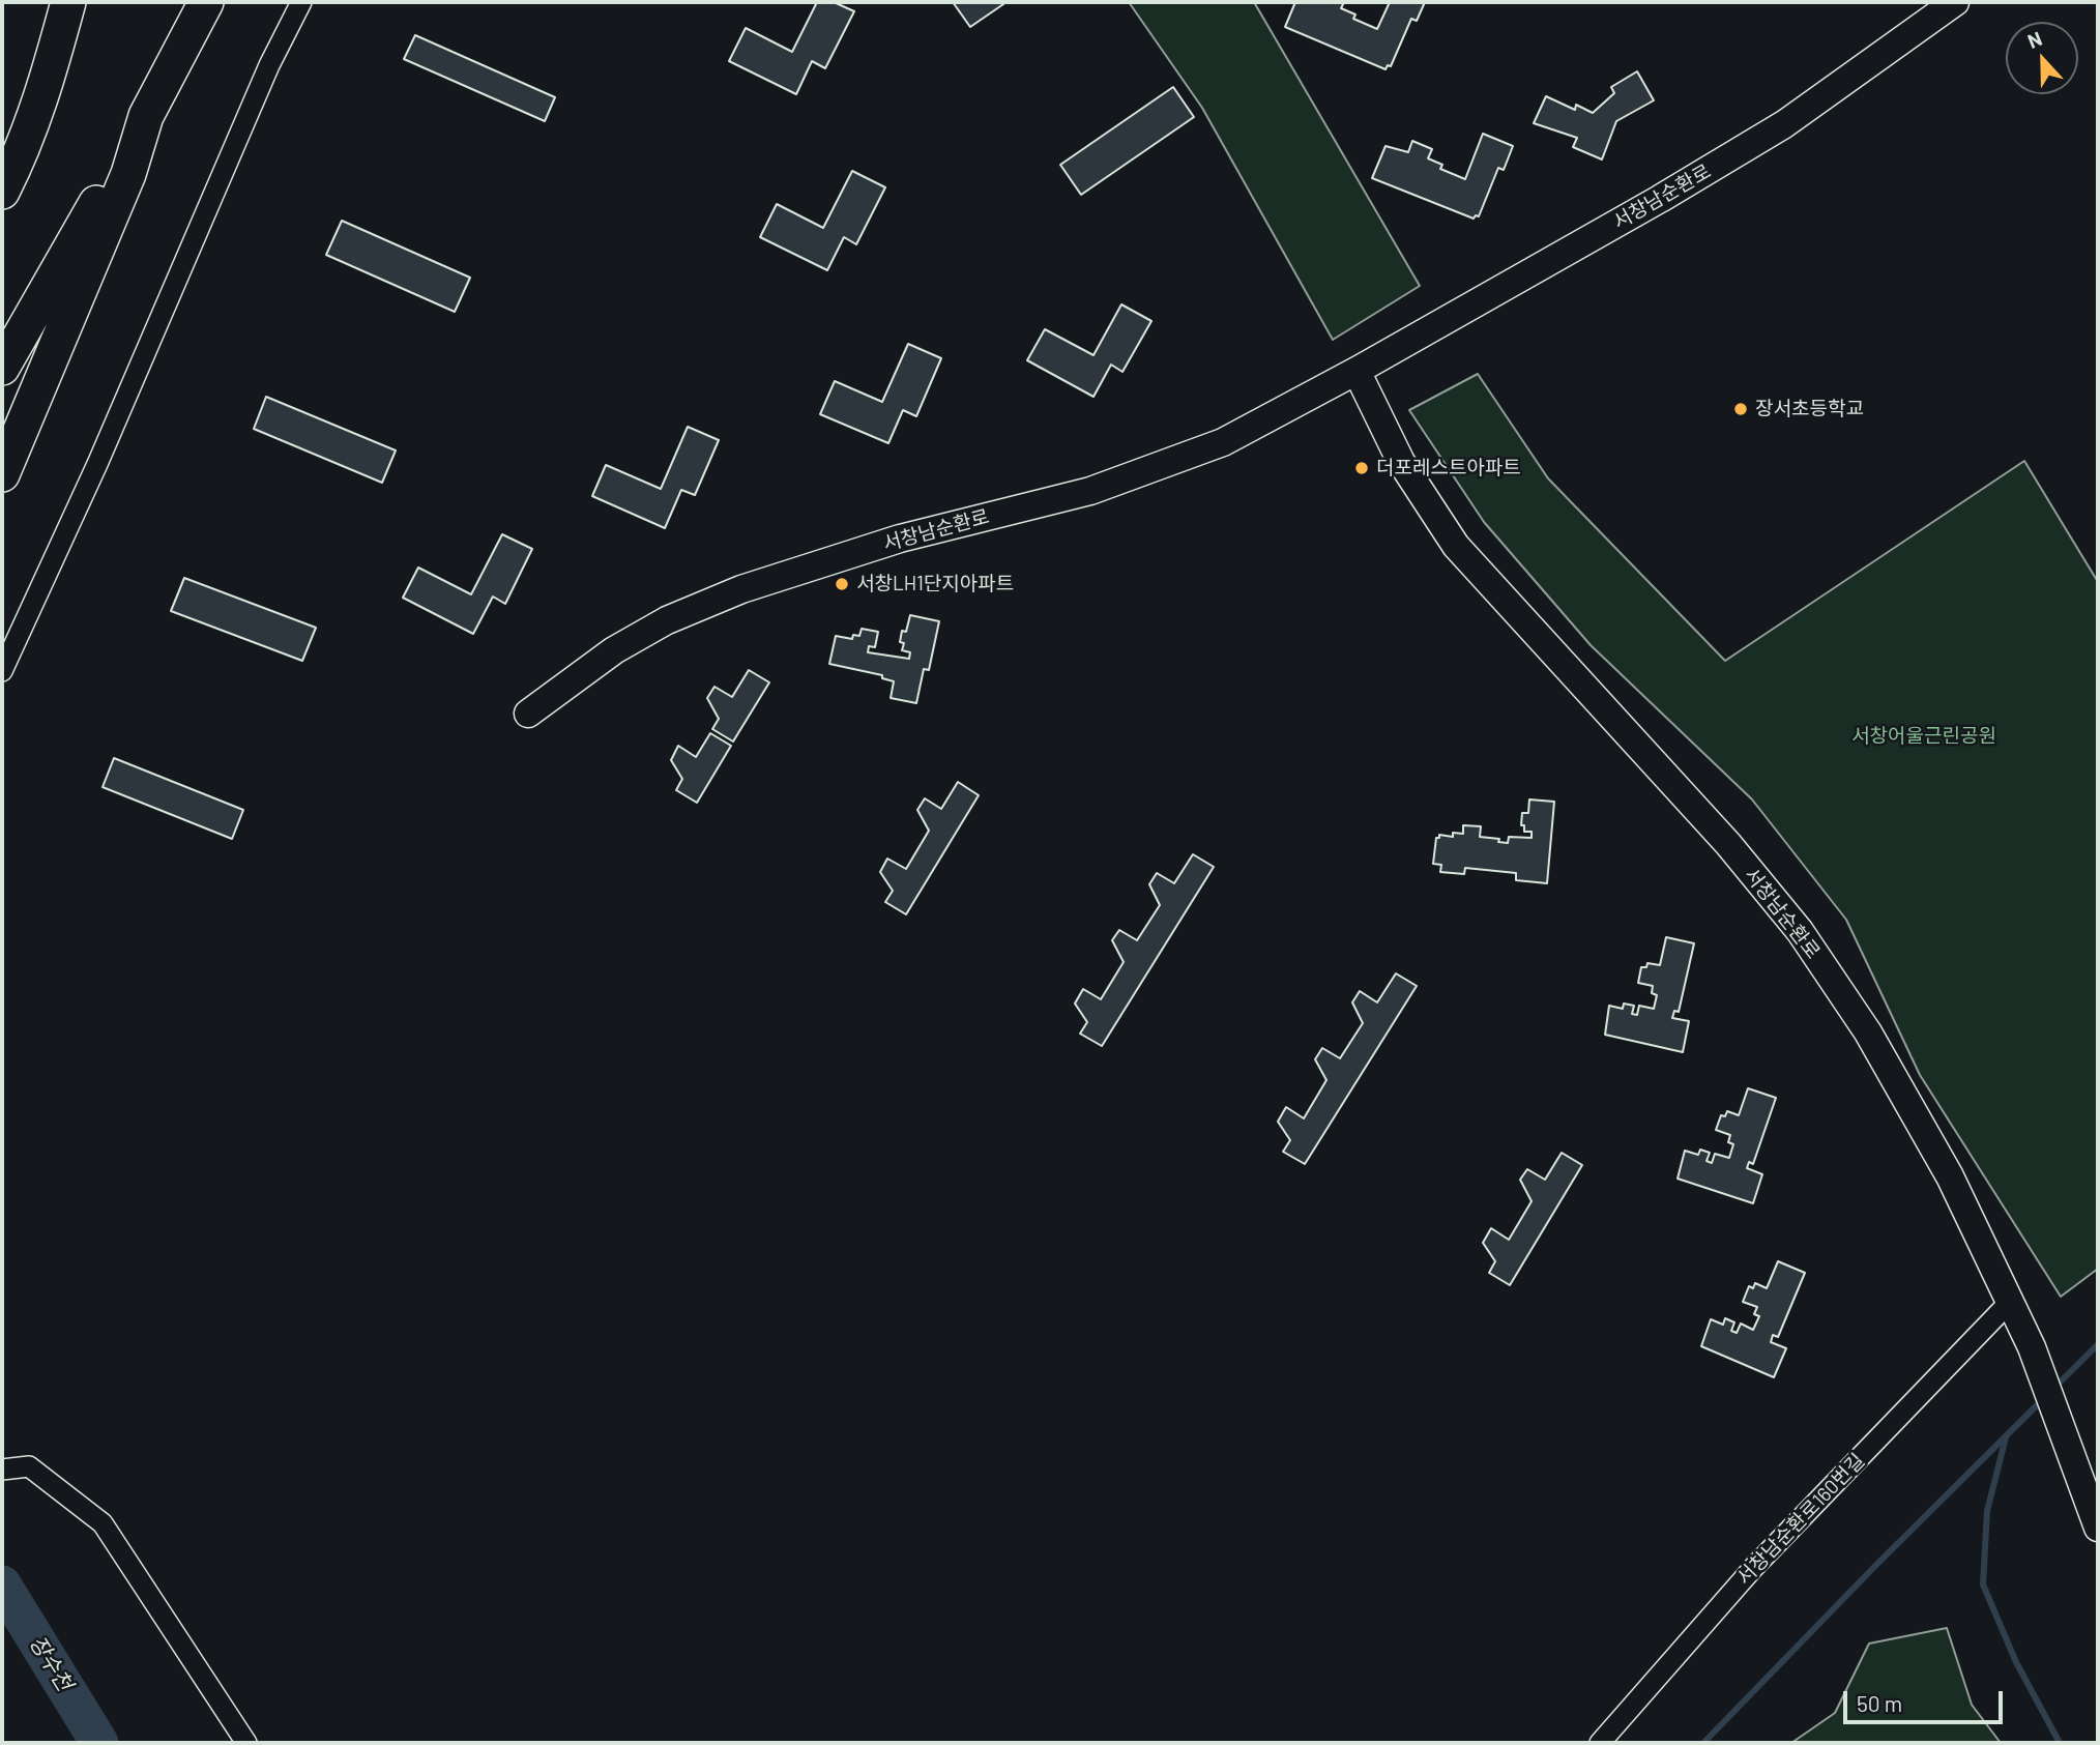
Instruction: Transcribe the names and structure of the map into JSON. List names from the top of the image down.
{
  "streets": {
    "street": ["서창남순환로", "서창남순환로160번길"]
  },
  "crossings": [
    ["서창남순환로", "서창남순환로160번길"]
  ],
  "water": ["장수천"],
  "parks": ["서창어울근린공원"],
  "places": ["장서초등학교", "더포레스트아파트", "서창LH1단지아파트"],
  "scale_bar": "50 m",
  "north": "top"
}
